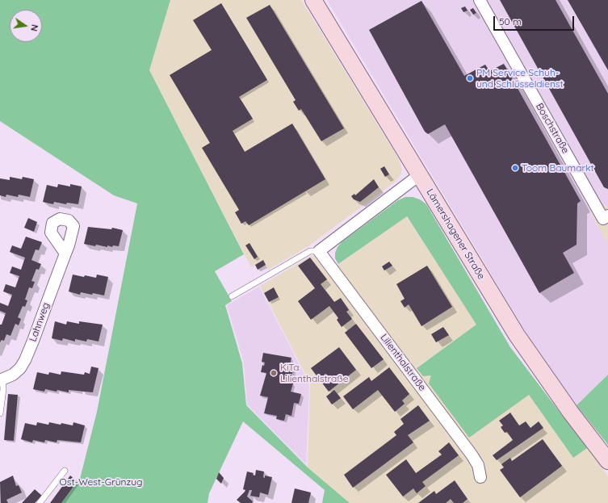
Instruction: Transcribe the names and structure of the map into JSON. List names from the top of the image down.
{
  "streets": {
    "main road": ["Lämershagener Straße"],
    "street": ["Boschstraße", "Lahnweg", "Lilienthalstraße"]
  },
  "parks": ["Ost-West-Grünzug"],
  "places": ["PM Service Schuh- und Schlüsseldienst", "Toom Baumarkt", "KiTa Lilienthalstraße"],
  "scale_bar": "50 m",
  "north": "right"
}
